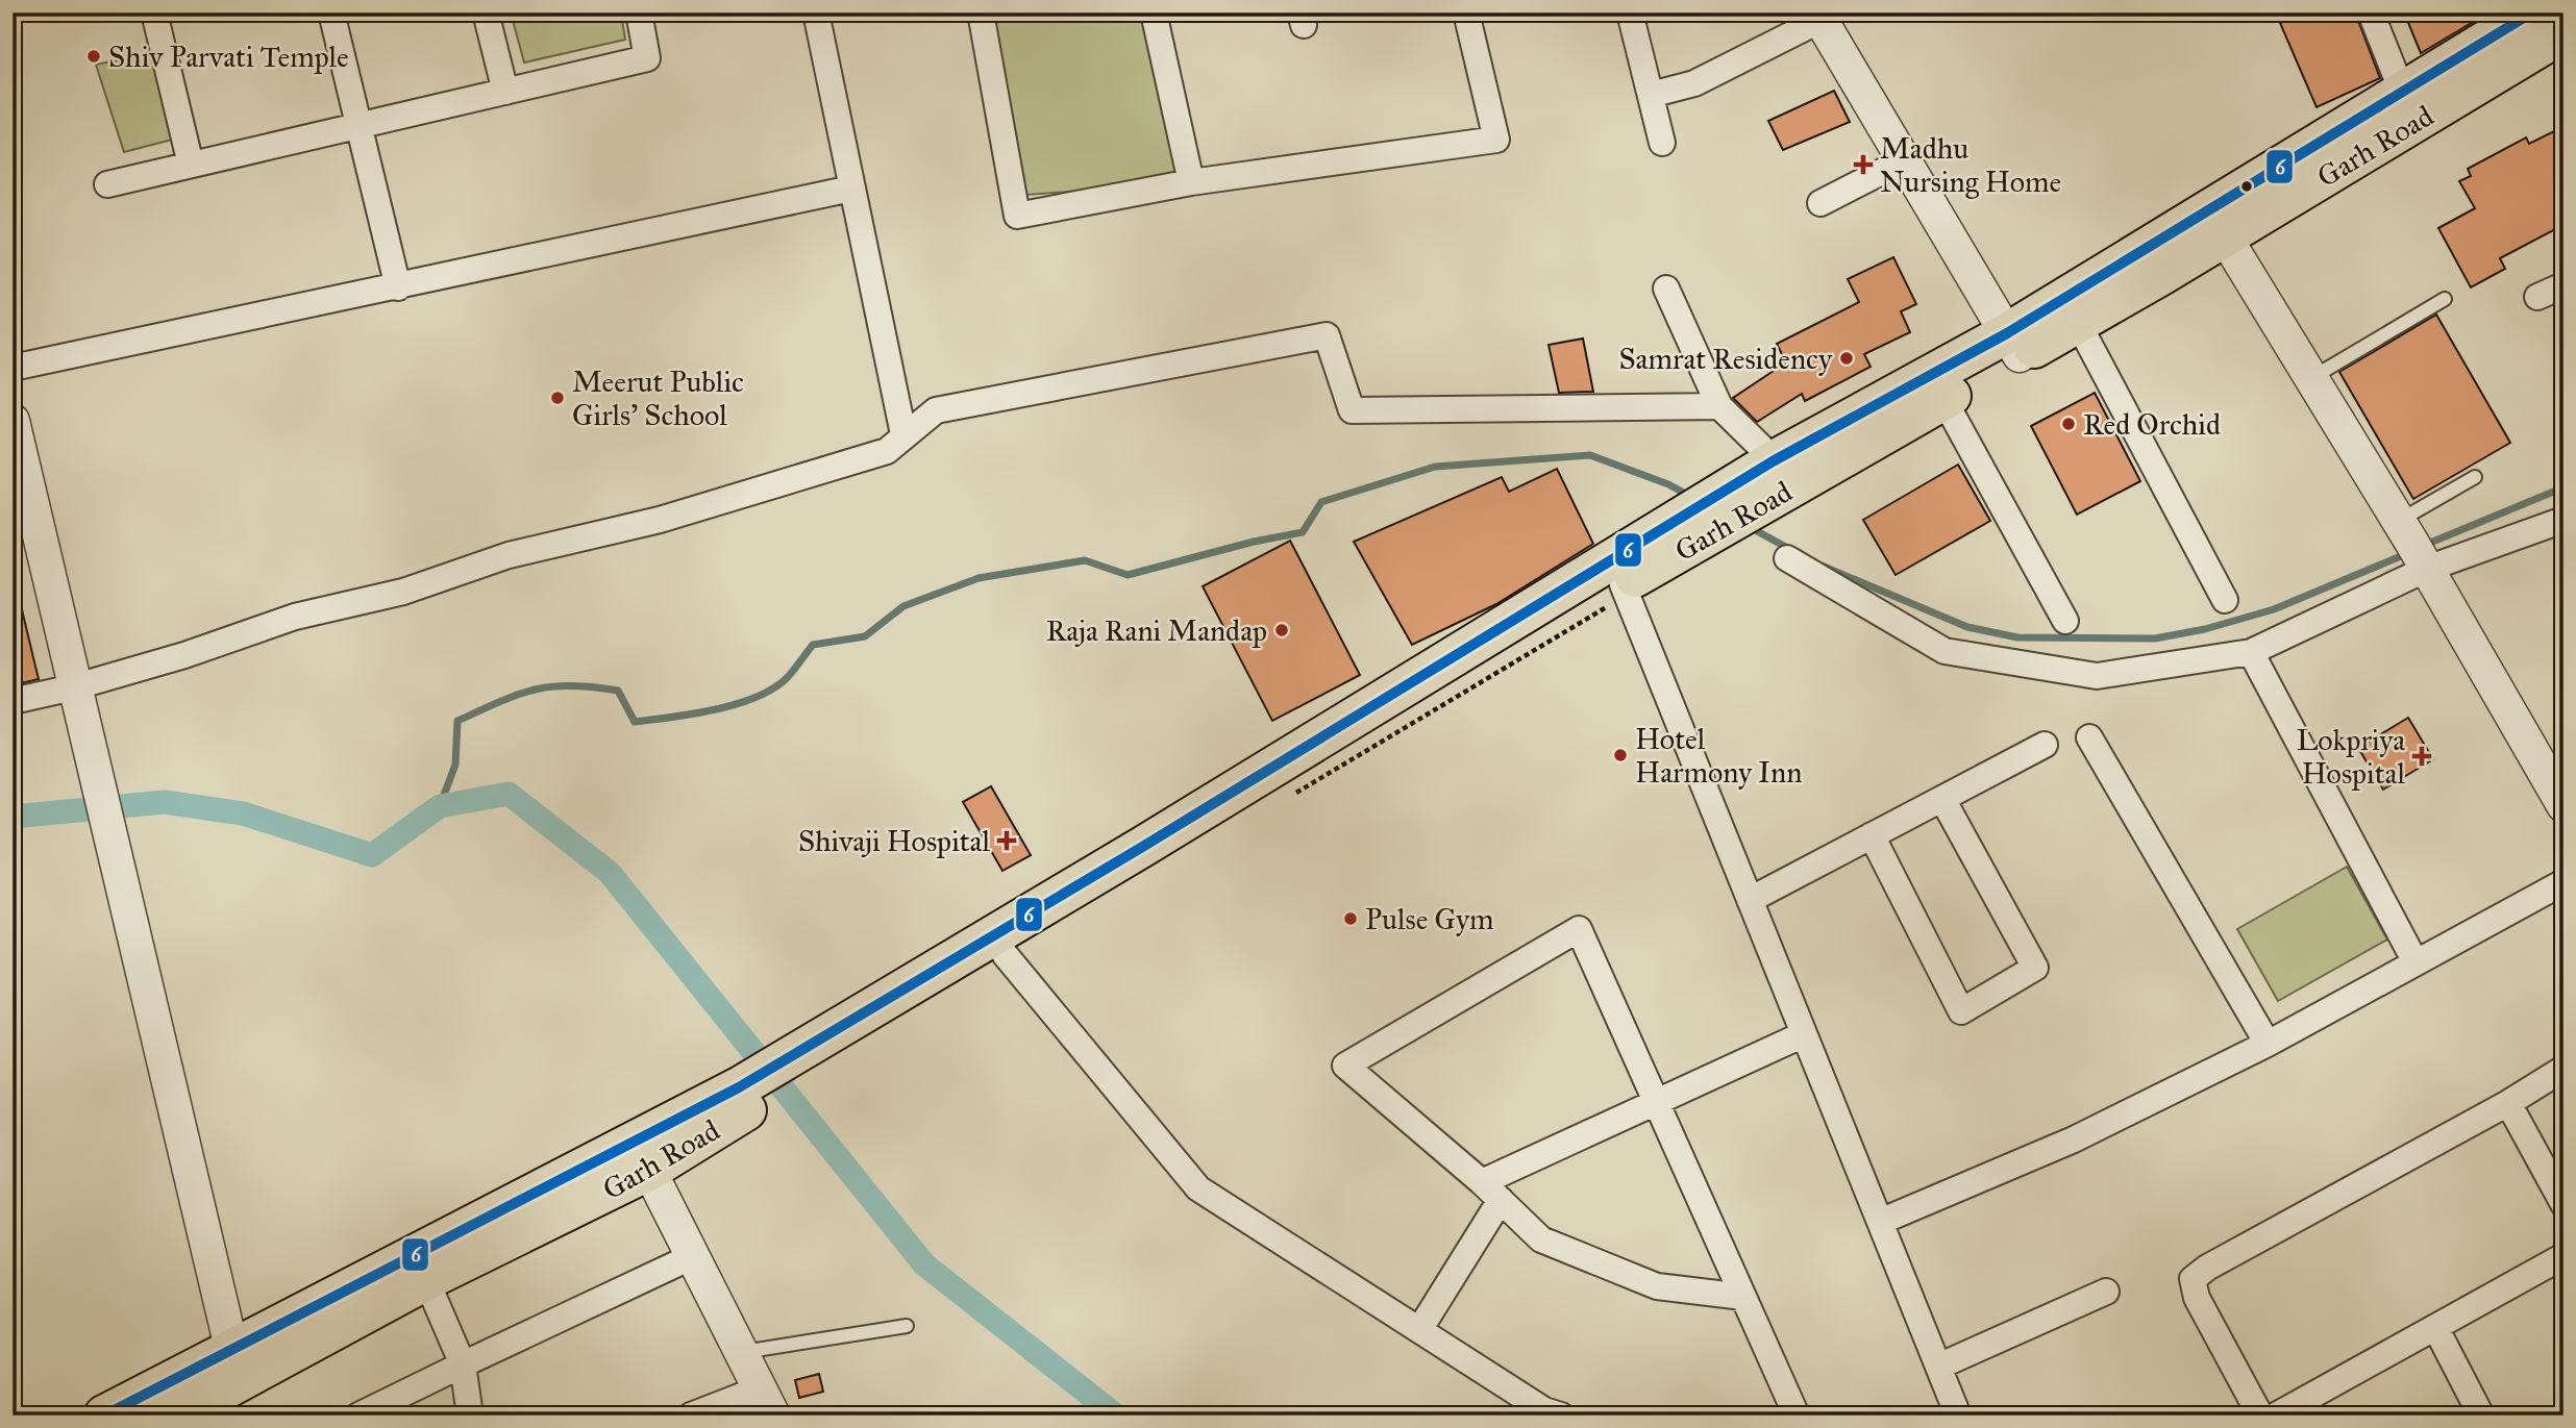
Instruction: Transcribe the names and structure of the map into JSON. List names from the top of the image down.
{
  "streets": {
    "main road": ["Garh Road"]
  },
  "places": {
    "other": [
      "Shiv Parvati Temple",
      "Samrat Residency",
      "Meerut Public Girls' School",
      "Red Orchid",
      "Raja Rani Mandap",
      "Hotel Harmony Inn",
      "Pulse Gym"
    ],
    "health": ["Madhu Nursing Home", "Lokpriya Hospital", "Shivaji Hospital"]
  },
  "lines": ["transit line 6"]
}
